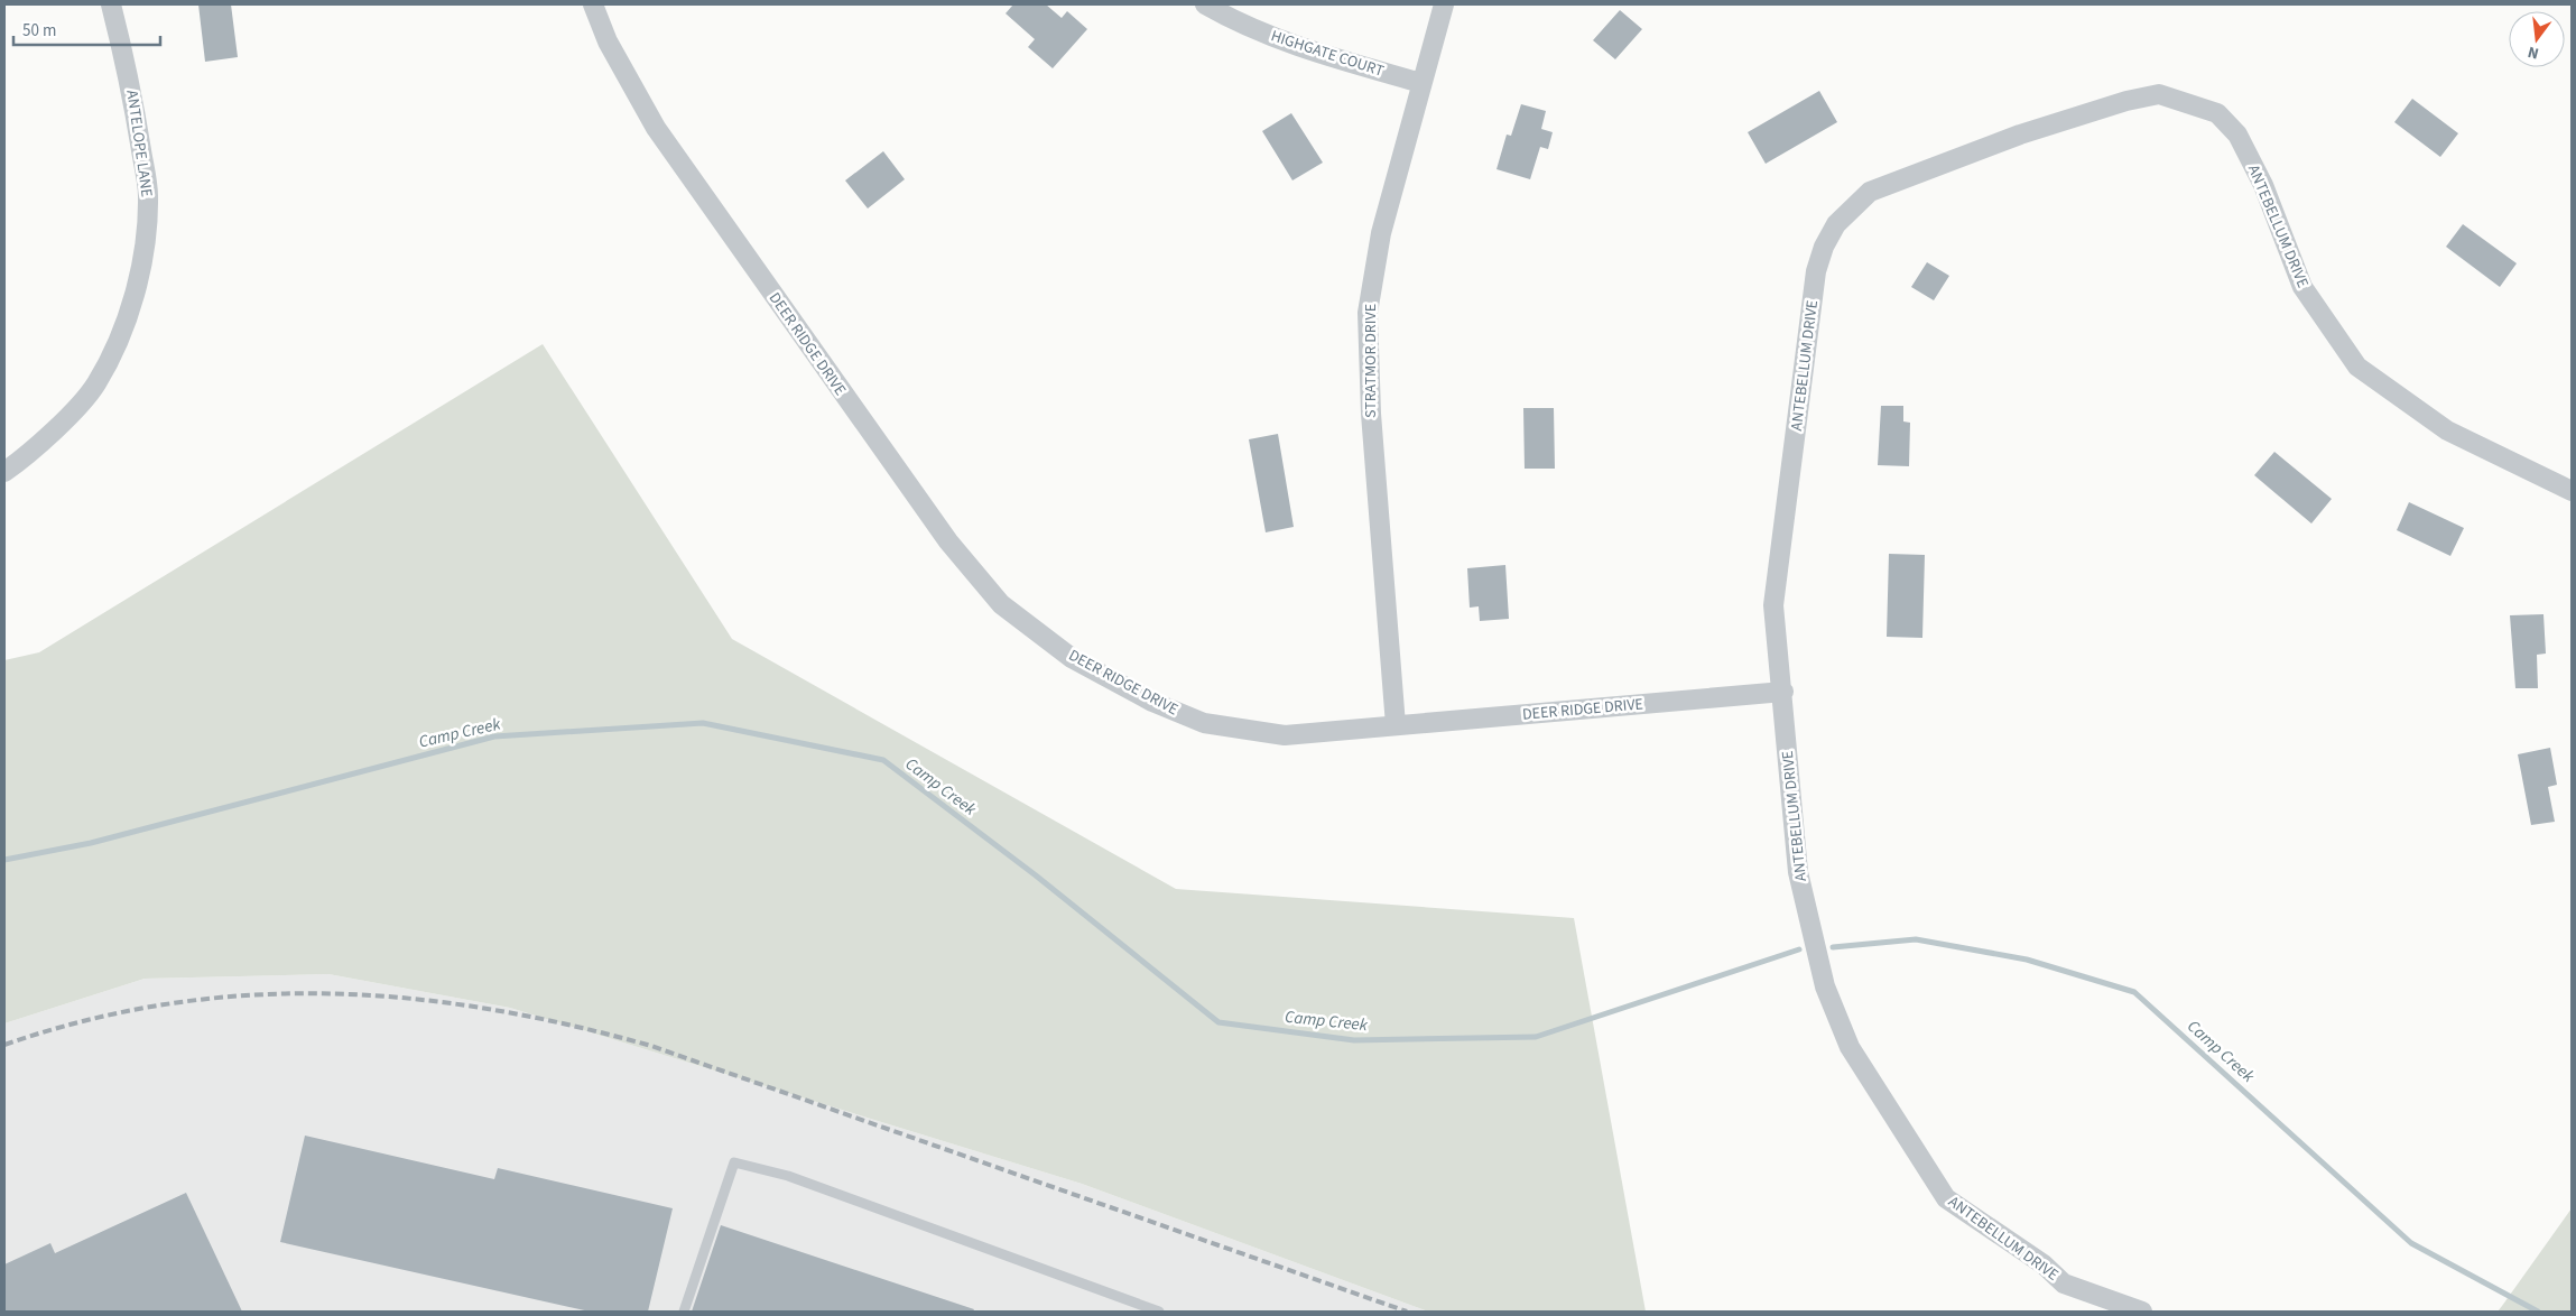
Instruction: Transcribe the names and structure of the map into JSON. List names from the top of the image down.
{
  "streets": {
    "street": [
      "HIGHGATE COURT",
      "ANTELOPE LANE",
      "ANTEBELLUM DRIVE",
      "DEER RIDGE DRIVE",
      "STRATMOR DRIVE"
    ]
  },
  "crossings": [
    ["HIGHGATE COURT", "STRATMOR DRIVE"],
    ["ANTEBELLUM DRIVE", "DEER RIDGE DRIVE"],
    ["DEER RIDGE DRIVE", "STRATMOR DRIVE"]
  ],
  "water": ["Camp Creek"],
  "scale_bar": "50 m",
  "north": "bottom"
}
